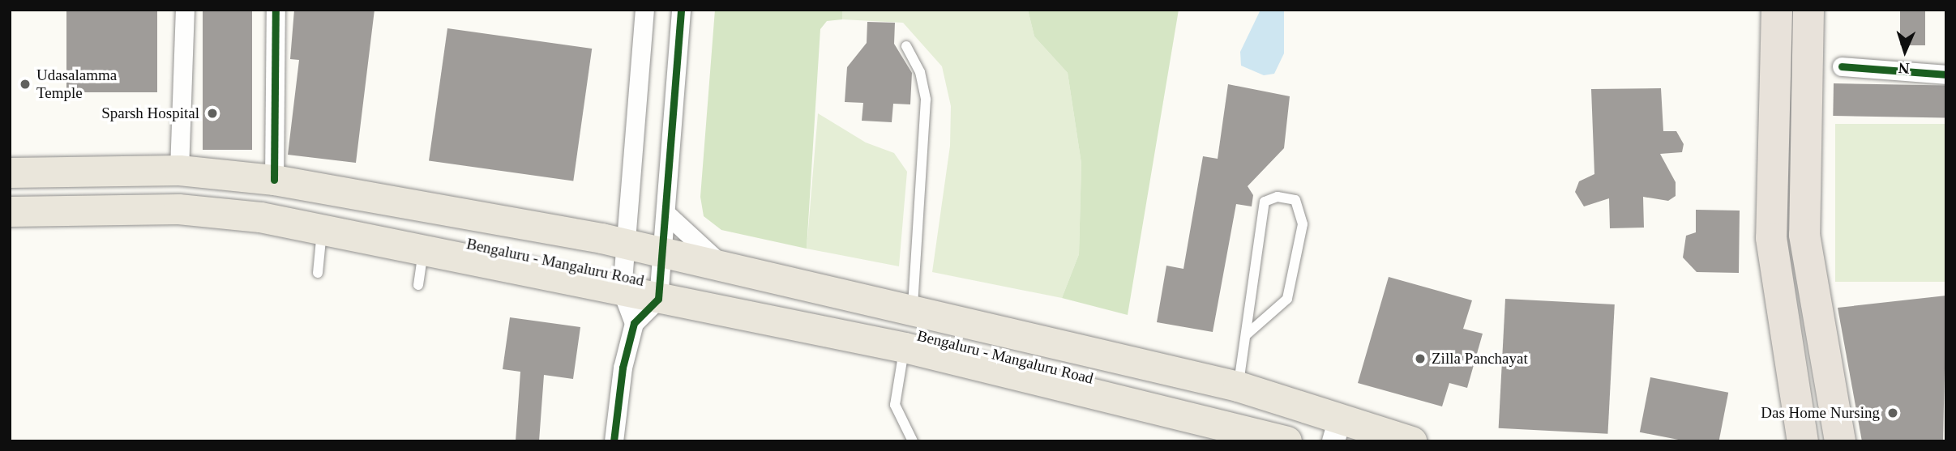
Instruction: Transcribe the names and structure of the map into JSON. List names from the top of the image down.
{
  "streets": {
    "main road": ["Bengaluru - Mangaluru Road"]
  },
  "places": [
    "Udasalamma Temple",
    "Sparsh Hospital",
    "Zilla Panchayat",
    "Das Home Nursing"
  ],
  "north": "bottom"
}
